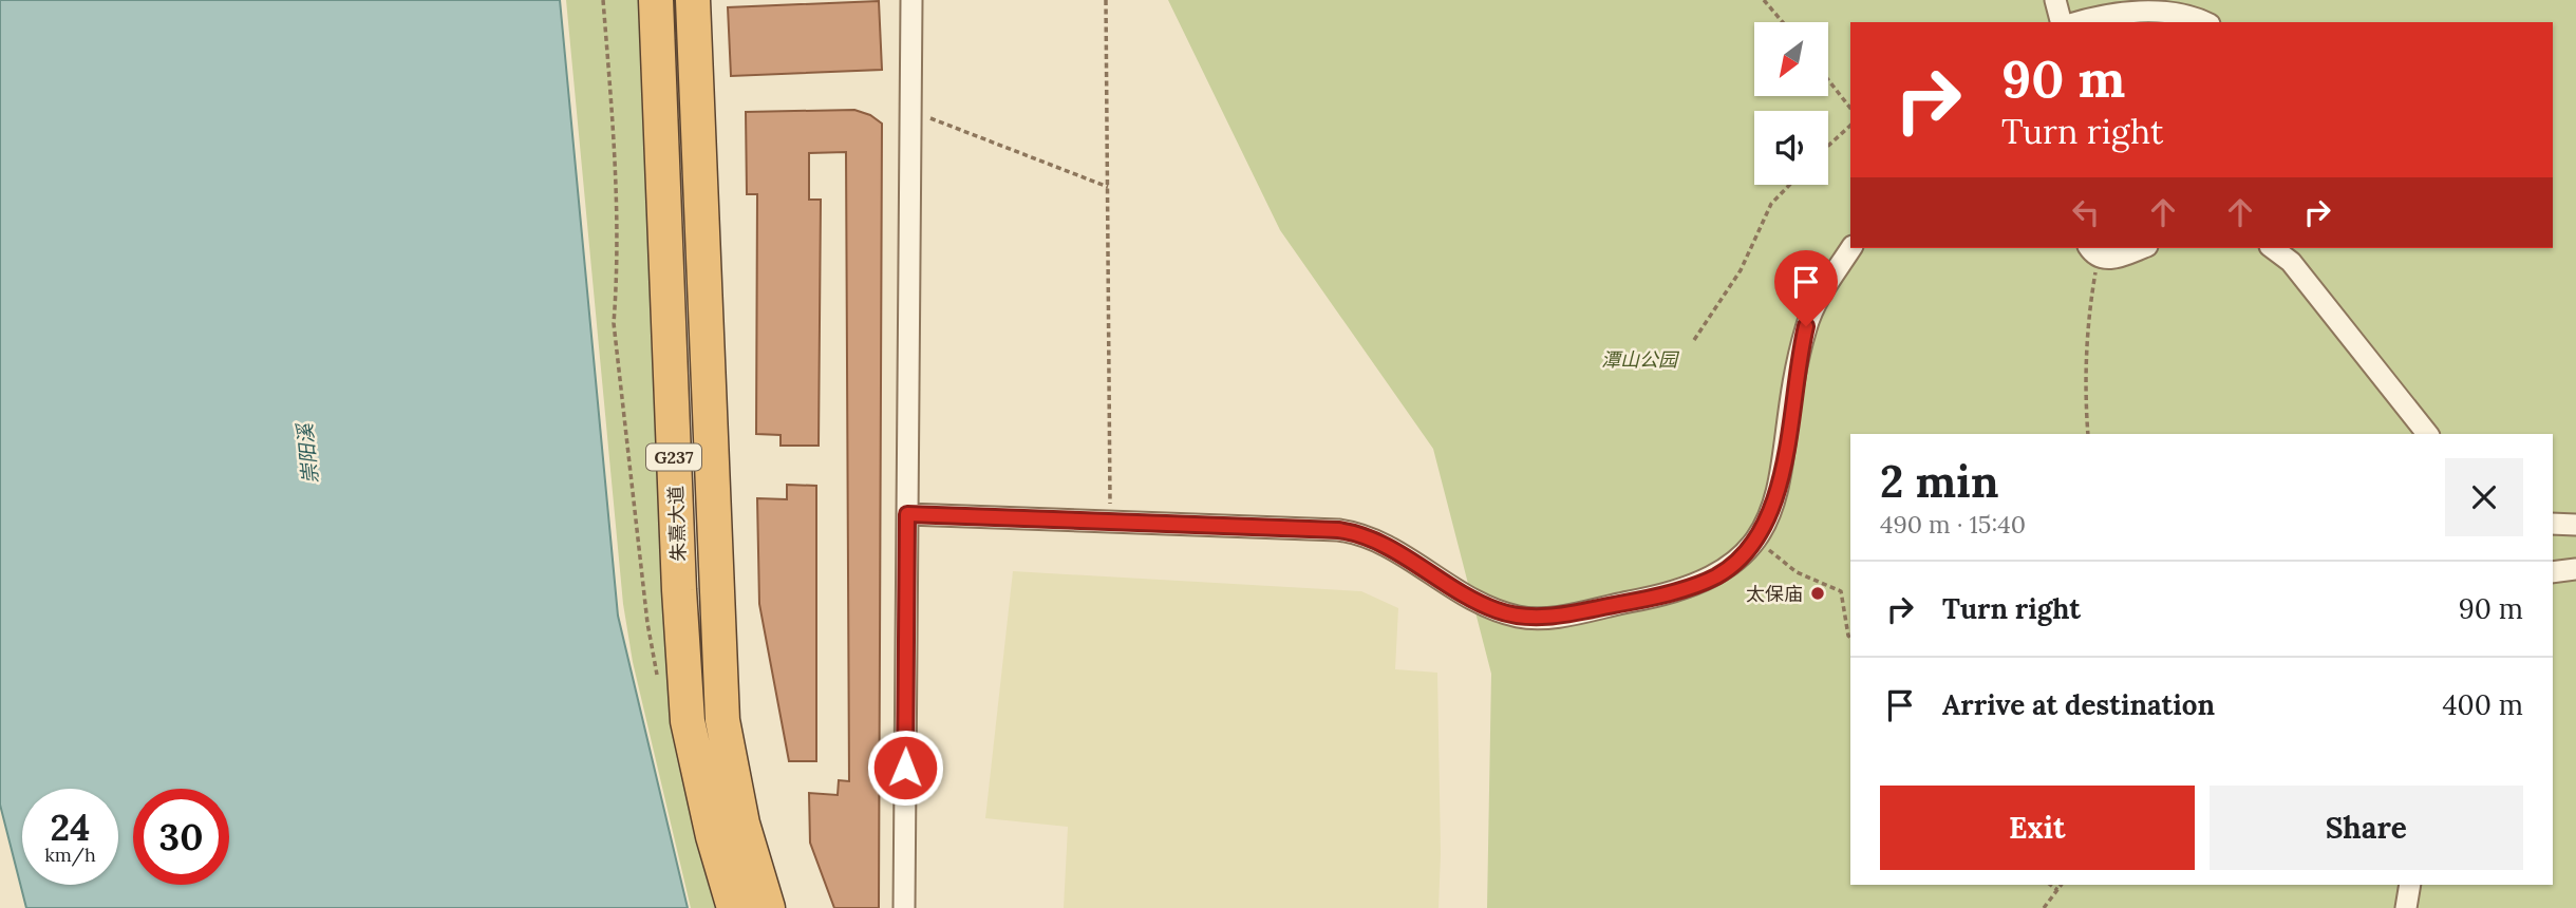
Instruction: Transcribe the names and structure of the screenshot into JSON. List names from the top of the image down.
{
  "streets": {
    "highway": ["G237", "朱熹大道"]
  },
  "water": ["崇阳溪"],
  "parks": ["潭山公园"],
  "places": ["太保庙"],
  "north": "bottom left",
  "page": {
    "turn": ["90 m", "Turn right"],
    "heading": ["2 min", "490 m · 15:40"],
    "list": [
      {
        "name": "Turn right",
        "value": "90 m"
      },
      {
        "name": "Arrive at destination",
        "value": "400 m"
      }
    ],
    "buttons": ["Exit", "Share"],
    "speed": "24 km/h",
    "limit": "30"
  }
}
